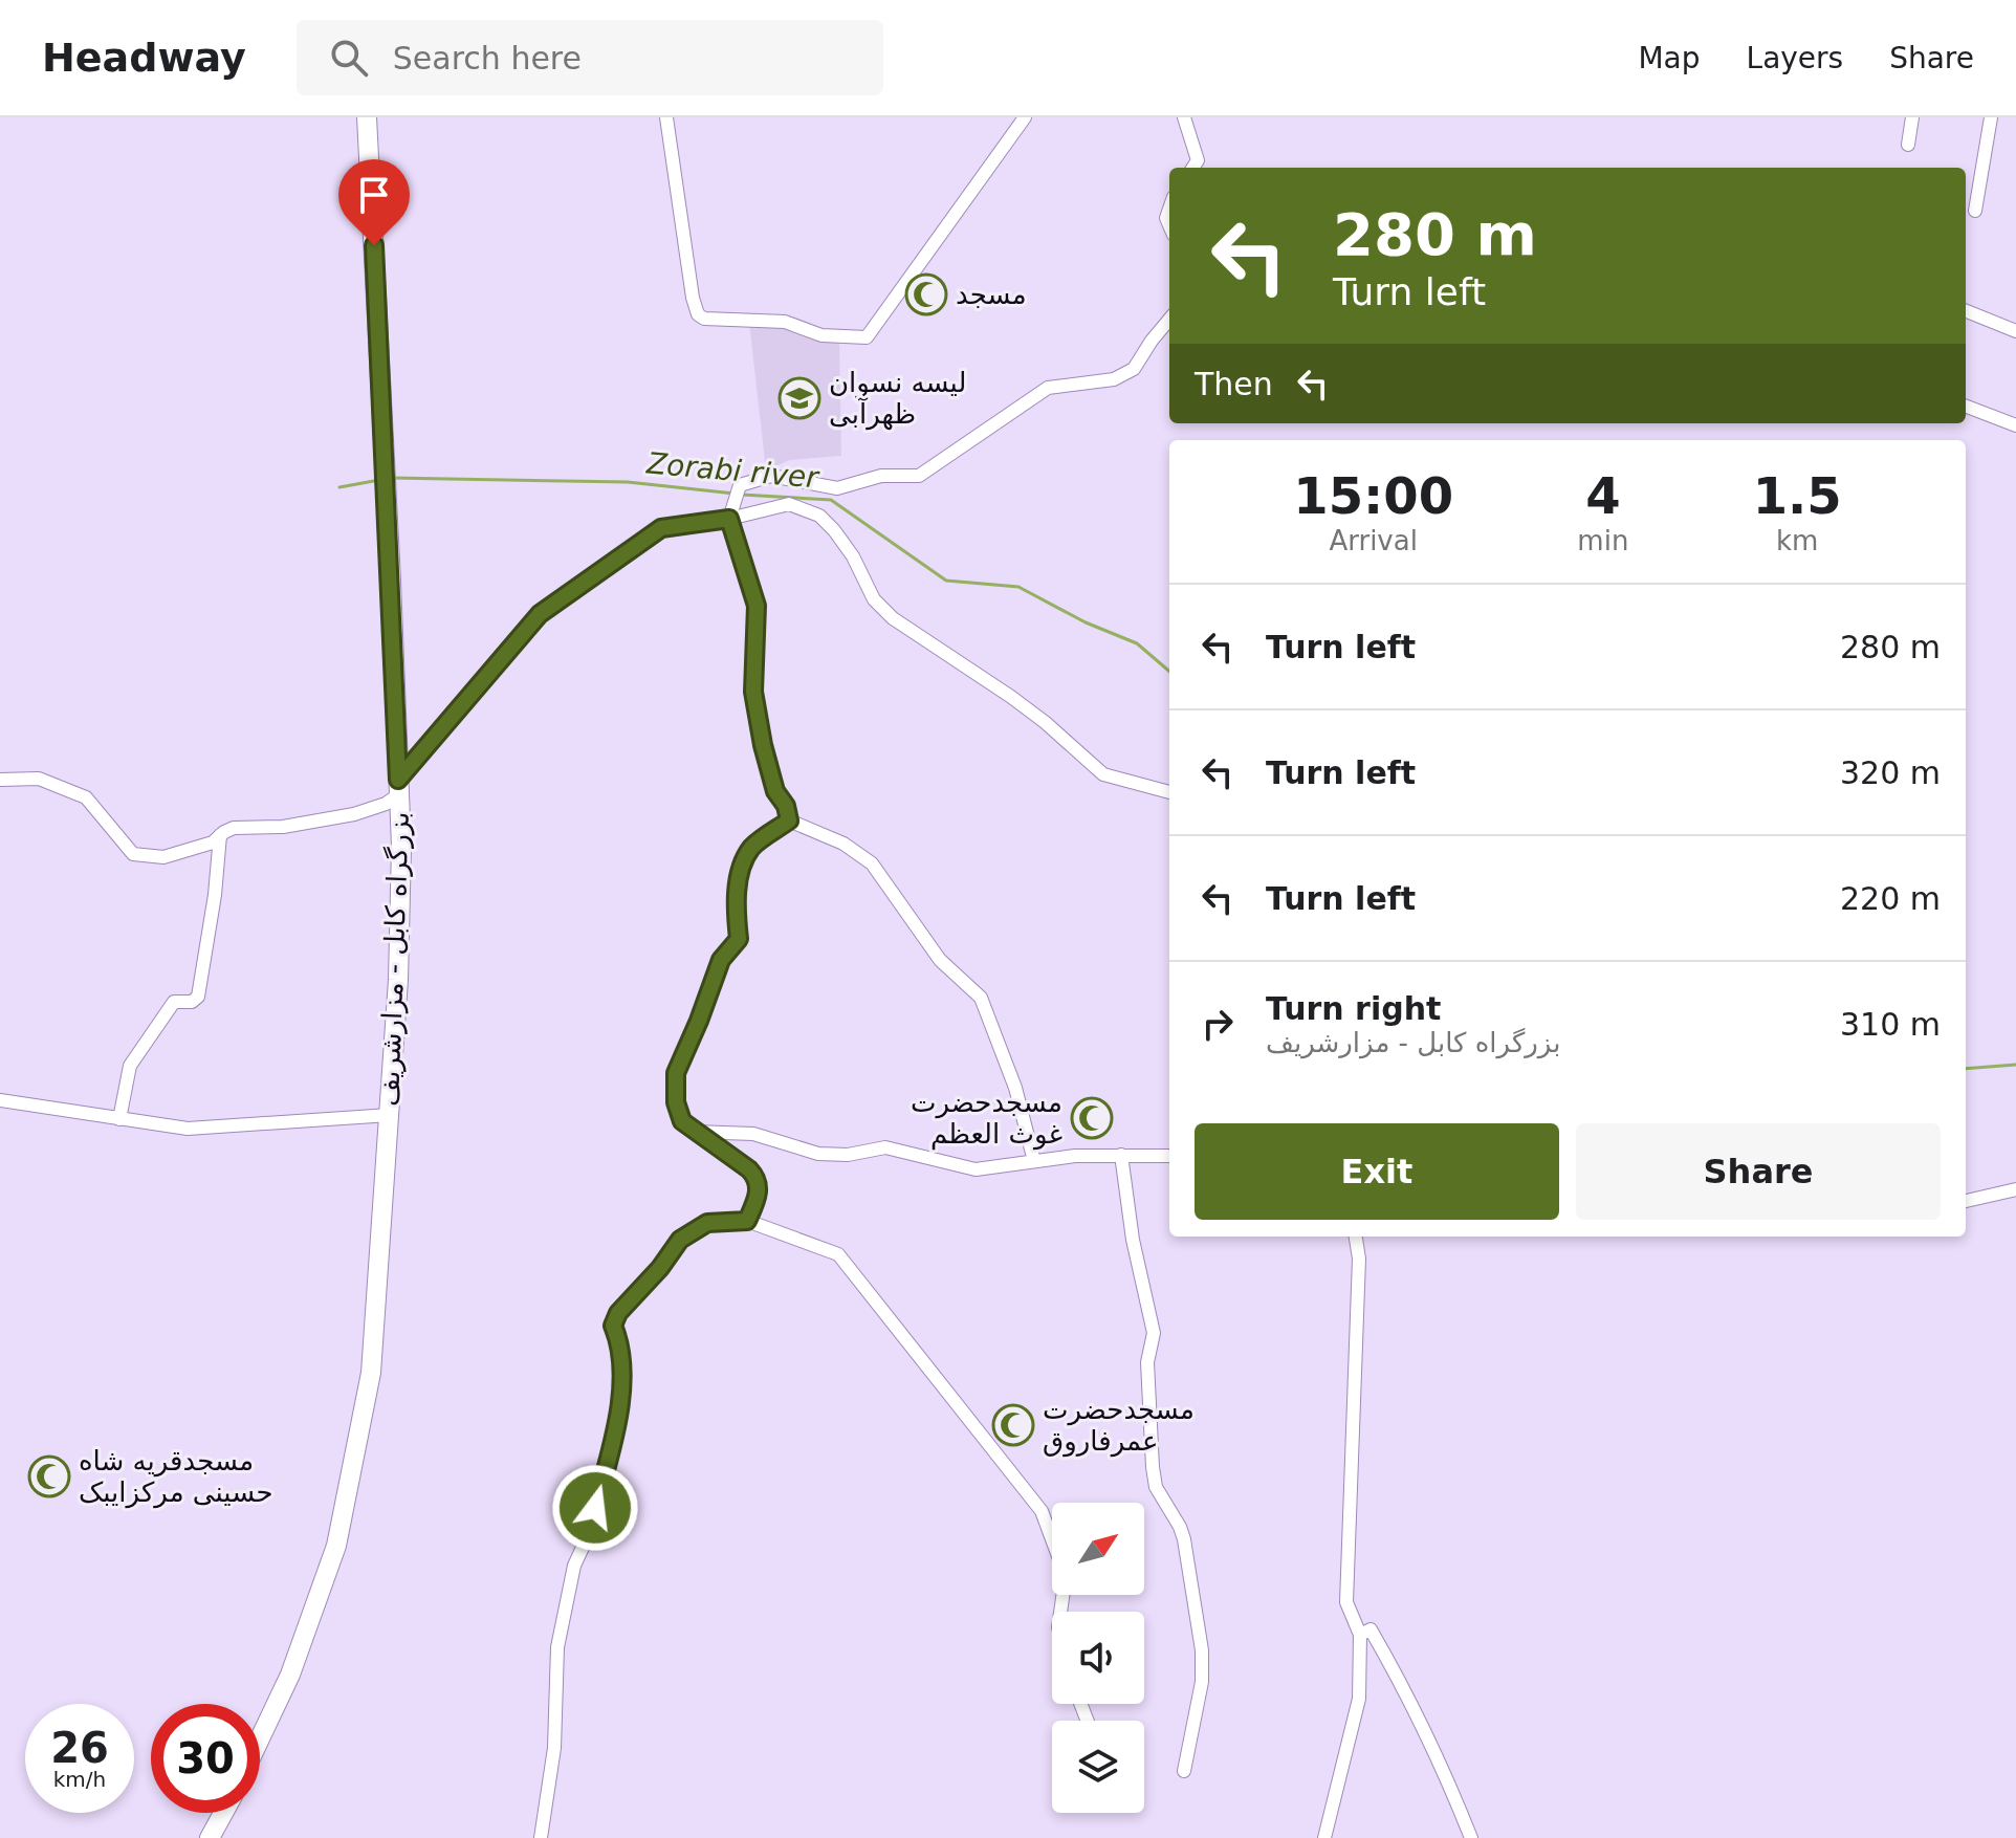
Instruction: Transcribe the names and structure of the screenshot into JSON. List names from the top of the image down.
{
  "streets": {
    "highway": ["بزرگراه کابل - مزارشریف"]
  },
  "water": ["Zorabi river"],
  "places": {
    "mosque": [
      "مسجد",
      "مسجدحضرت غوث العظم",
      "مسجدحضرت عمرفاروق",
      "مسجدقریه شاه حسینی مرکزایبک"
    ],
    "school or university": ["لیسه نسوان ظهرآبی"]
  },
  "north": "top right",
  "page": {
    "header": "Headway",
    "search": "Search here",
    "nav": ["Map", "Layers", "Share"],
    "turn": ["280 m", "Turn left"],
    "then": "Then",
    "eta": [
      "15:00",
      "Arrival",
      "4",
      "min",
      "1.5",
      "km"
    ],
    "list": [
      {
        "name": "Turn left",
        "value": "280 m"
      },
      {
        "name": "Turn left",
        "value": "320 m"
      },
      {
        "name": "Turn left",
        "value": "220 m"
      },
      {
        "name": "Turn right",
        "note": "بزرگراه کابل - مزارشریف",
        "value": "310 m"
      }
    ],
    "buttons": ["Exit", "Share"],
    "speed": "26 km/h",
    "limit": "30"
  }
}
